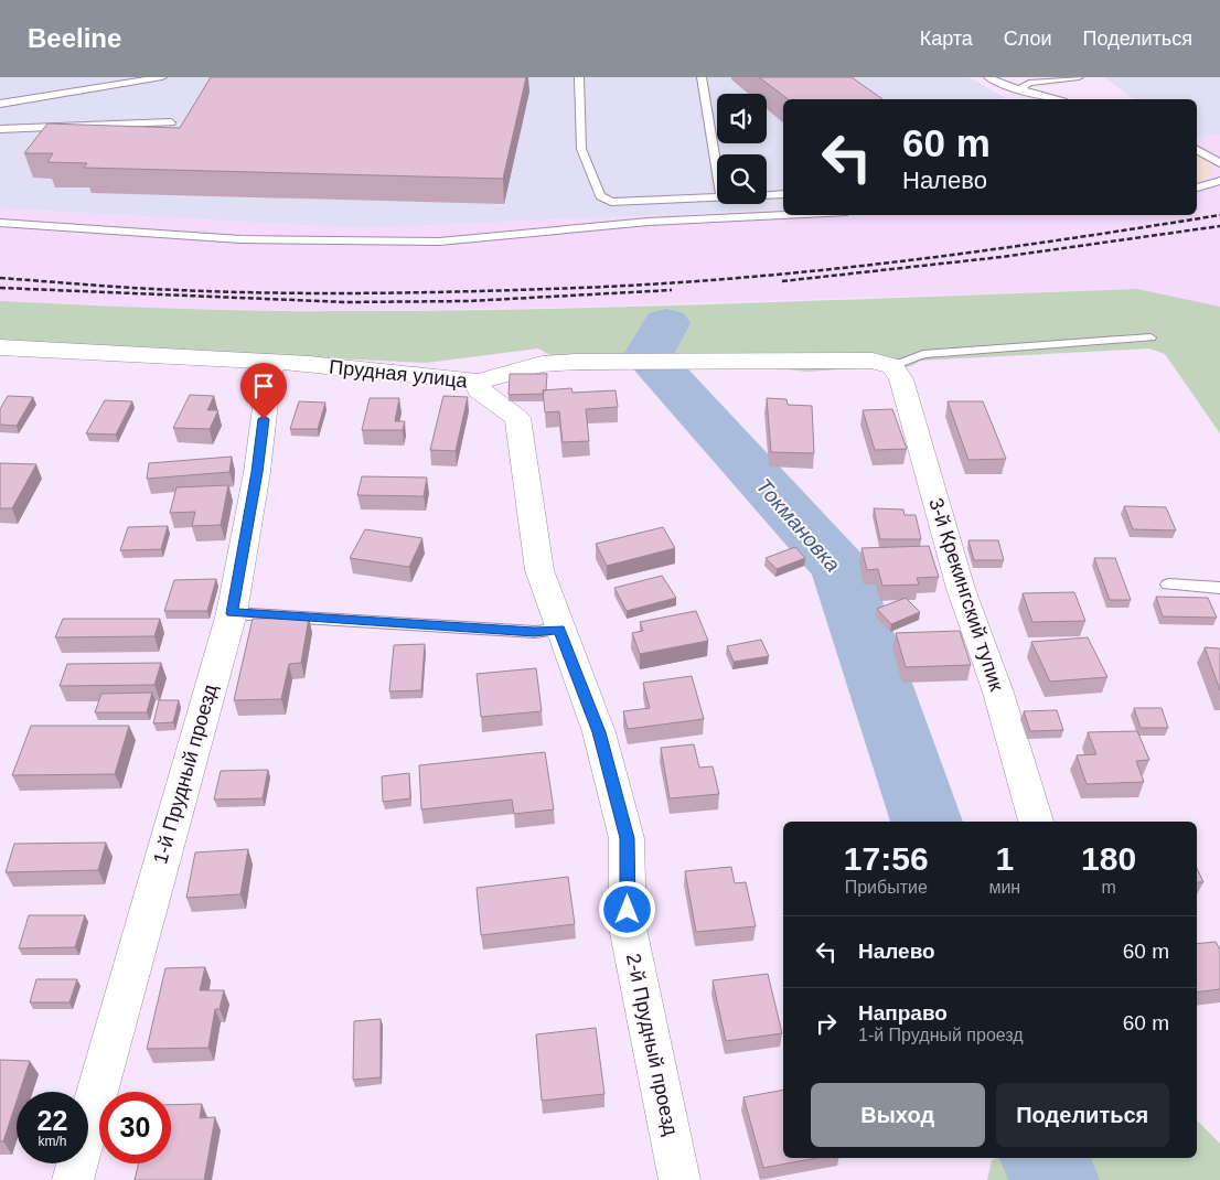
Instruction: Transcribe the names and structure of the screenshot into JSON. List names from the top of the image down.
{
  "streets": {
    "street": [
      "Прудная улица",
      "3-й Крекингский тупик",
      "1-й Прудный проезд",
      "2-й Прудный проезд"
    ]
  },
  "crossings": [
    ["Прудная улица", "3-й Крекингский тупик"],
    ["Прудная улица", "1-й Прудный проезд"],
    ["Прудная улица", "2-й Прудный проезд"]
  ],
  "water": ["Токмановка"],
  "page": {
    "header": "Beeline",
    "nav": ["Карта", "Слои", "Поделиться"],
    "turn": ["60 m", "Налево"],
    "eta": [
      "17:56",
      "Прибытие",
      "1",
      "мин",
      "180",
      "m"
    ],
    "list": [
      {
        "name": "Налево",
        "value": "60 m"
      },
      {
        "name": "Направо",
        "note": "1-й Прудный проезд",
        "value": "60 m"
      }
    ],
    "buttons": ["Выход", "Поделиться"],
    "speed": "22 km/h",
    "limit": "30"
  }
}
